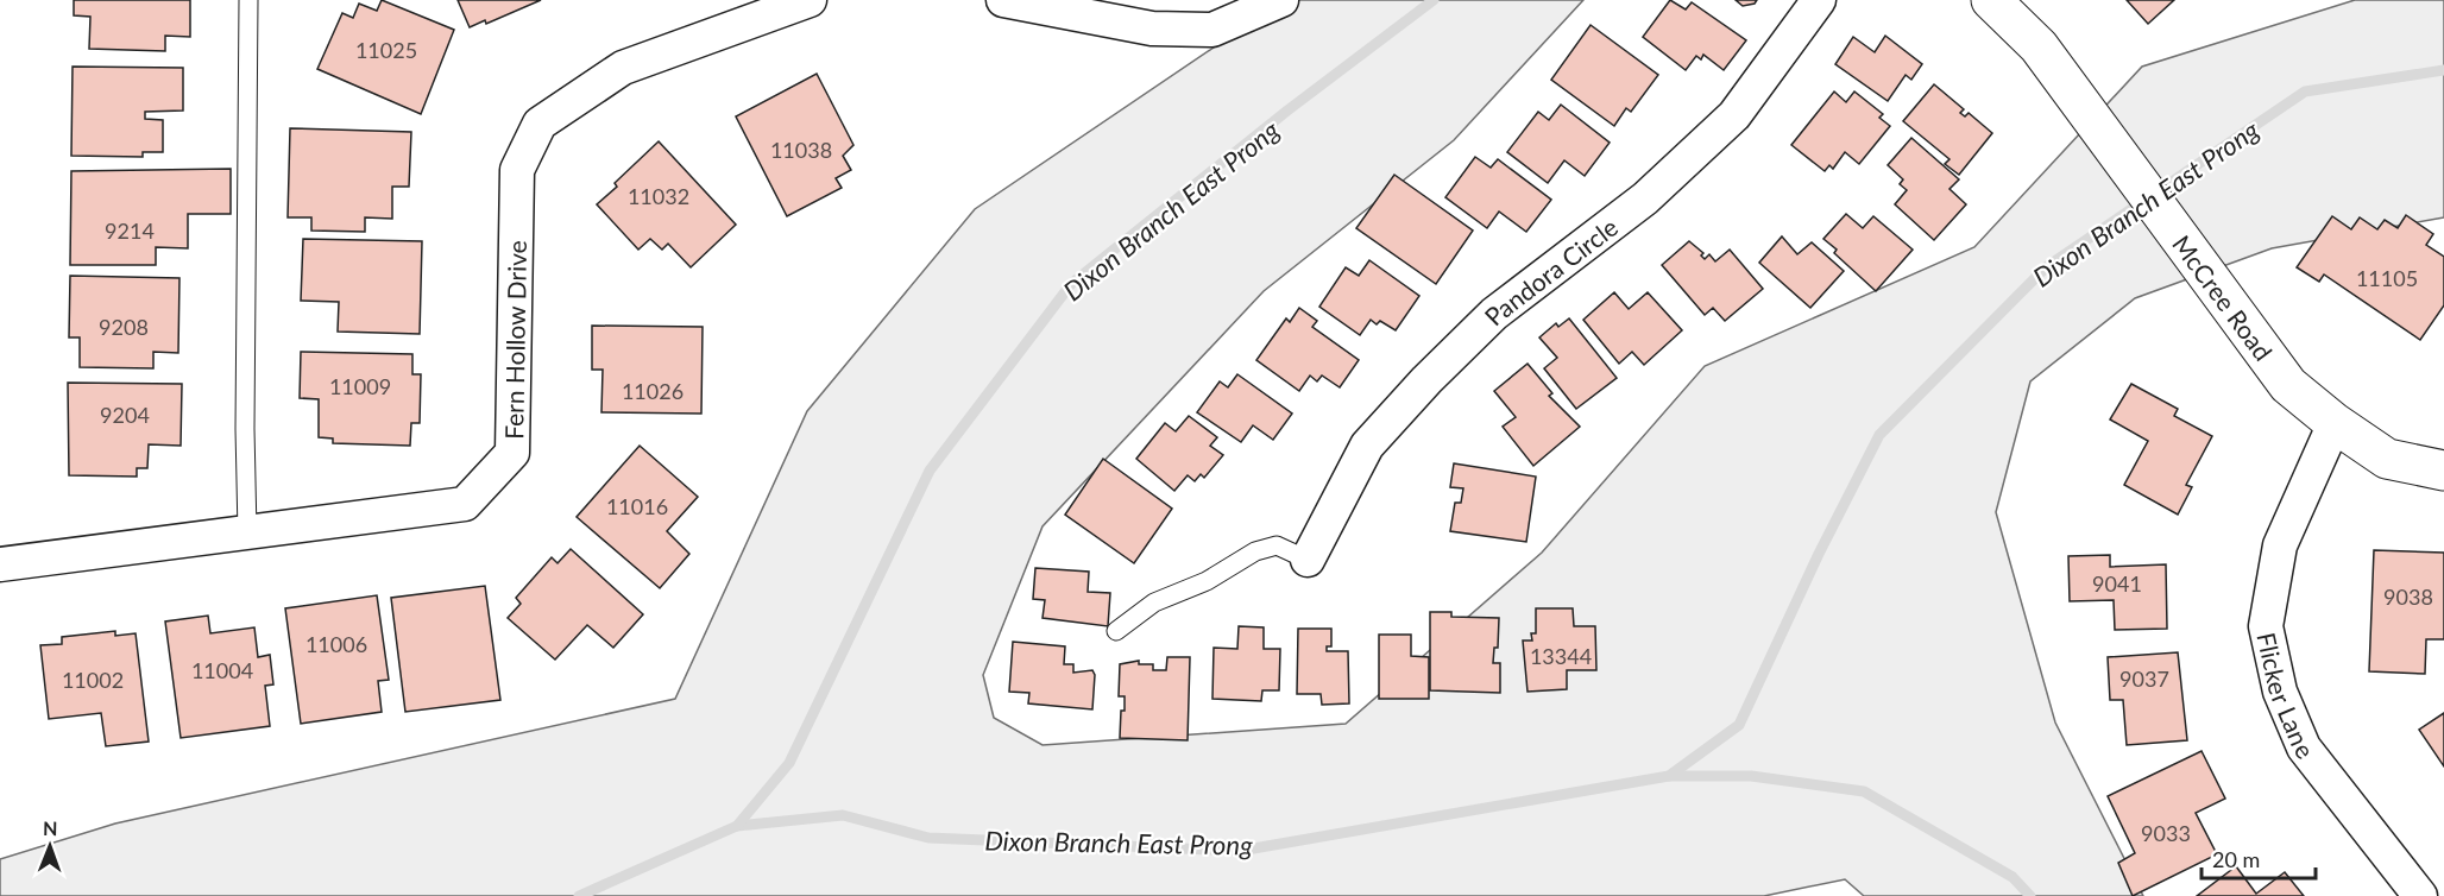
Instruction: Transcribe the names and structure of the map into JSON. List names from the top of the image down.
{
  "streets": {
    "street": [
      "Pandora Circle",
      "McCree Road",
      "Fern Hollow Drive",
      "Flicker Lane"
    ]
  },
  "crossings": [
    ["McCree Road", "Flicker Lane"]
  ],
  "water": ["Dixon Branch East Prong"],
  "house_numbers": [
    "11025",
    "11038",
    "11032",
    "9214",
    "11105",
    "9208",
    "11009",
    "11026",
    "9204",
    "11016",
    "9041",
    "9038",
    "11006",
    "13344",
    "11004",
    "9037",
    "11002",
    "9033"
  ],
  "scale_bar": "20 m",
  "north": "top"
}
